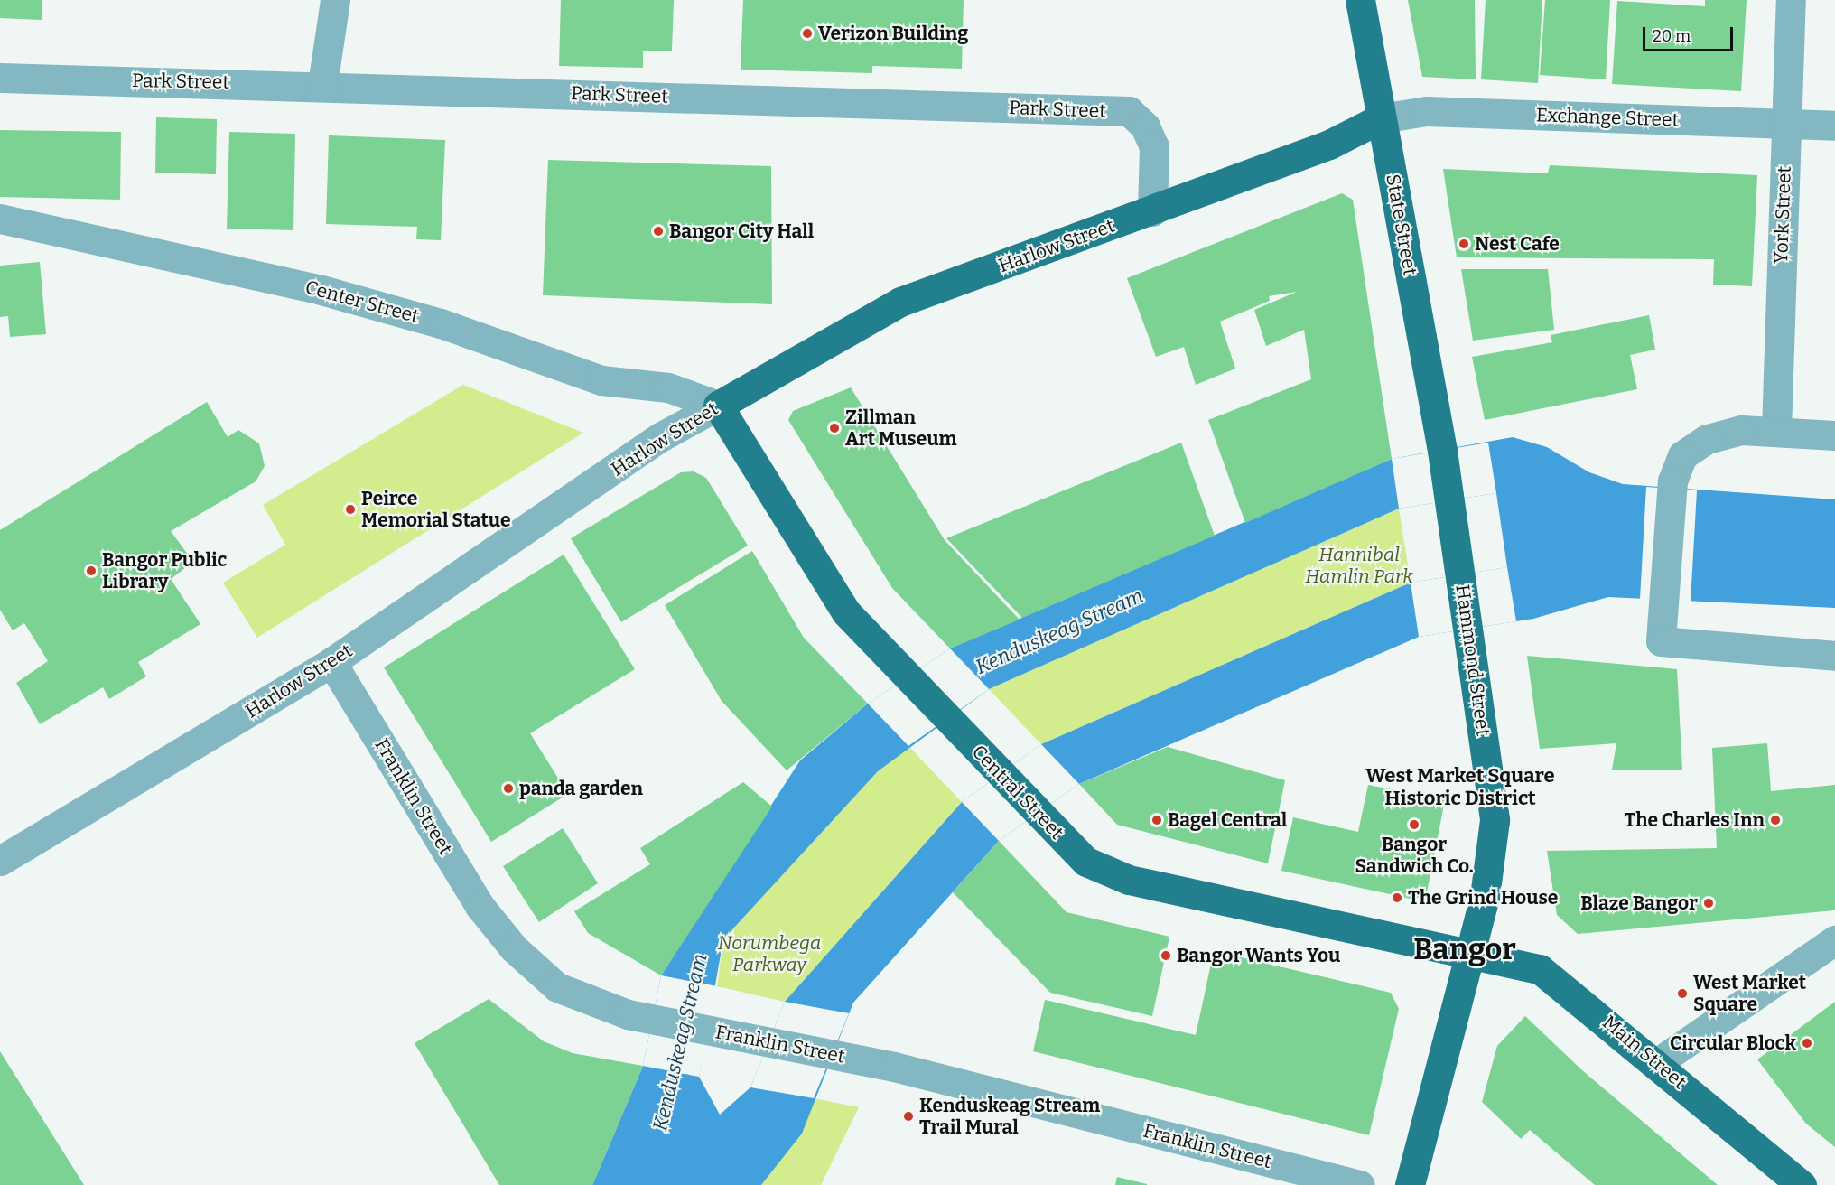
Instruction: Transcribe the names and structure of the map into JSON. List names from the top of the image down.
{
  "streets": {
    "main road": [
      "State Street",
      "Harlow Street",
      "Hammond Street",
      "Central Street",
      "Main Street"
    ],
    "street": [
      "Park Street",
      "Exchange Street",
      "York Street",
      "Center Street",
      "Franklin Street"
    ]
  },
  "crossings": [
    ["Park Street", "Harlow Street"],
    ["Exchange Street", "York Street"],
    ["Exchange Street", "State Street"],
    ["Exchange Street", "Harlow Street"],
    ["State Street", "Harlow Street"],
    ["State Street", "Hammond Street"],
    ["Harlow Street", "Center Street"],
    ["Harlow Street", "Central Street"],
    ["Harlow Street", "Franklin Street"],
    ["Center Street", "Central Street"],
    ["Hammond Street", "Central Street"],
    ["Hammond Street", "Main Street"],
    ["Central Street", "Main Street"]
  ],
  "districts": ["West Market Square Historic District", "Bangor"],
  "water": ["Kenduskeag Stream"],
  "parks": ["Hannibal Hamlin Park", "Norumbega Parkway"],
  "places": [
    "Verizon Building",
    "Bangor City Hall",
    "Nest Cafe",
    "Zillman Art Museum",
    "Peirce Memorial Statue",
    "Bangor Public Library",
    "panda garden",
    "Bagel Central",
    "The Charles Inn",
    "Bangor Sandwich Co.",
    "The Grind House",
    "Blaze Bangor",
    "Bangor Wants You",
    "West Market Square",
    "Circular Block",
    "Kenduskeag Stream Trail Mural"
  ],
  "scale_bar": "20 m"
}
